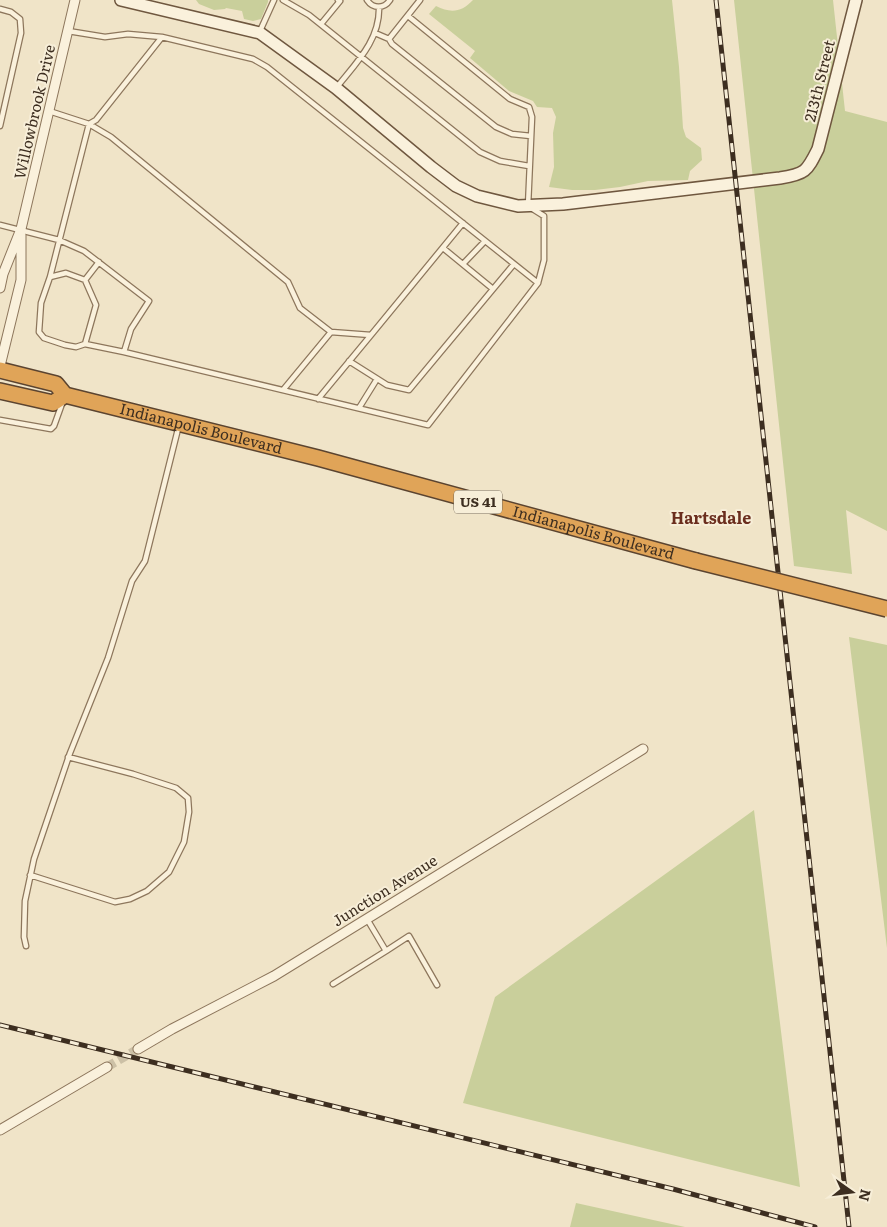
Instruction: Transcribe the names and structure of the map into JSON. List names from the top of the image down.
{
  "streets": {
    "highway": ["Indianapolis Boulevard", "US 41"],
    "street": ["213th Street", "Willowbrook Drive", "Junction Avenue"]
  },
  "districts": ["Hartsdale"],
  "north": "right"
}
